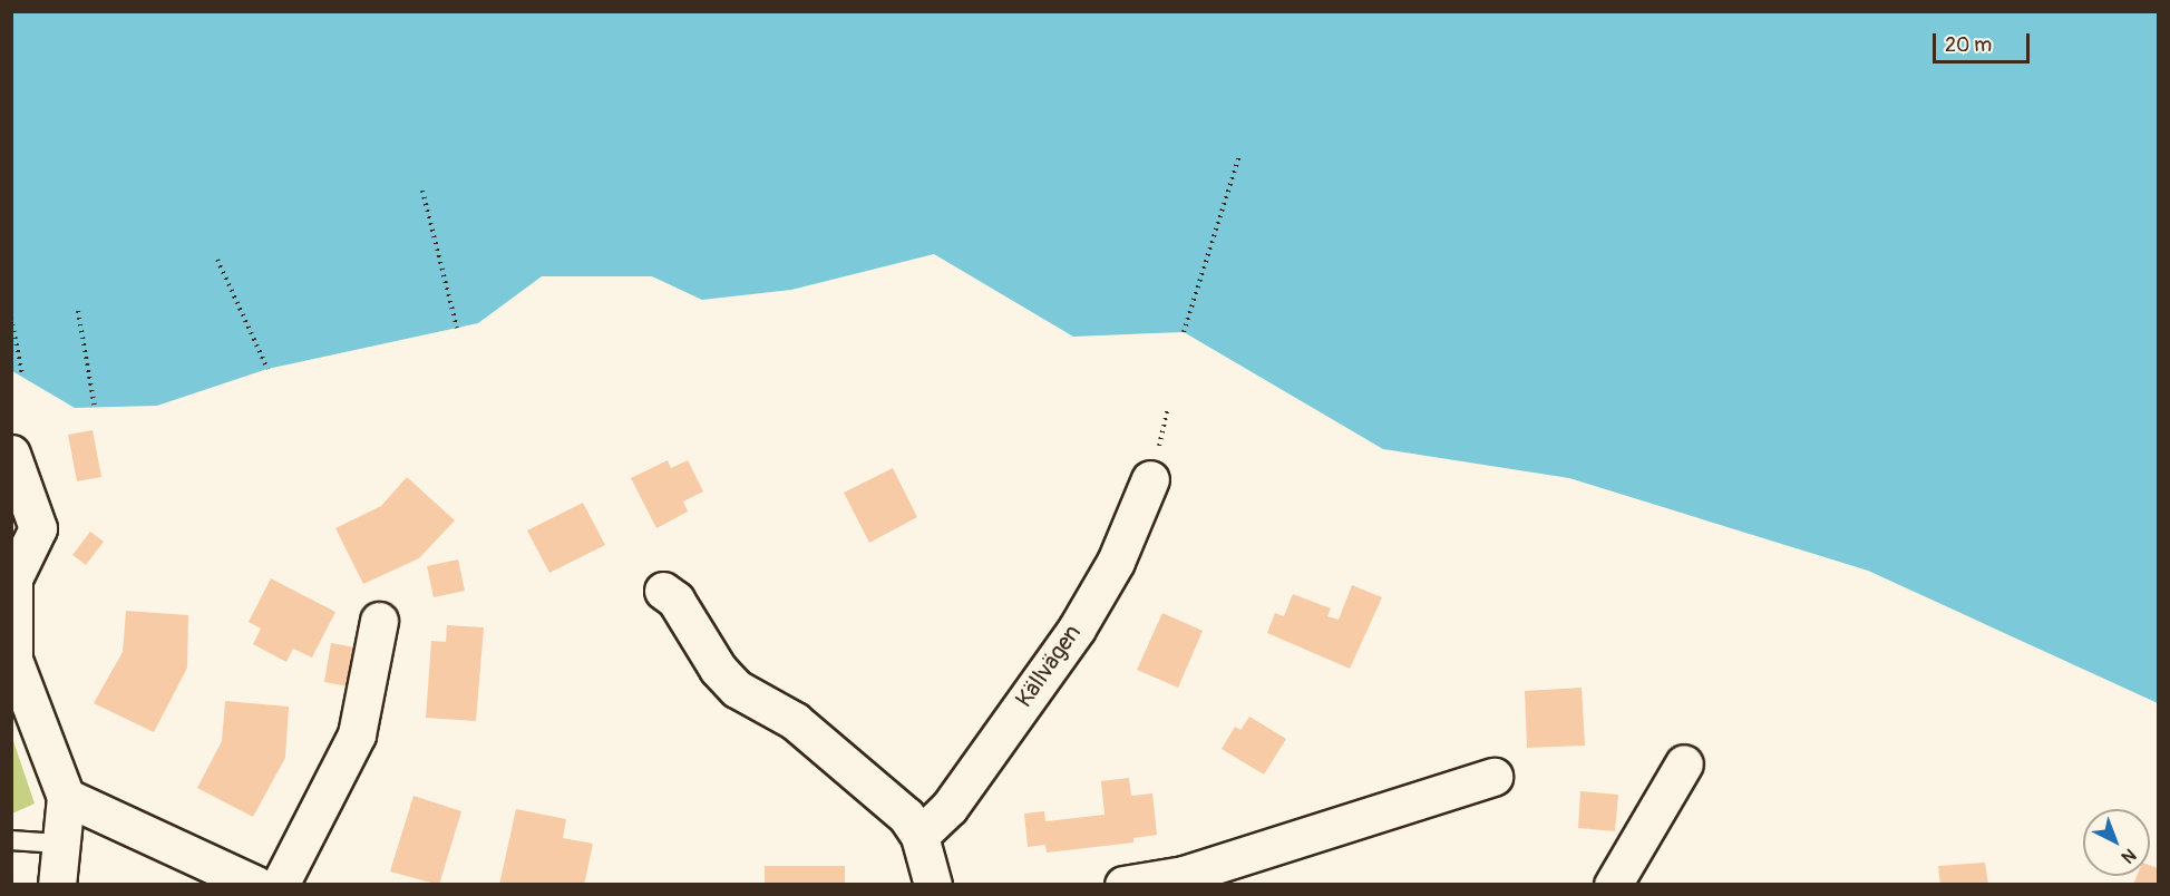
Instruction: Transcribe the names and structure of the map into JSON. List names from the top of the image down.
{
  "streets": {
    "street": ["Källvägen"]
  },
  "scale_bar": "20 m",
  "north": "bottom right"
}
